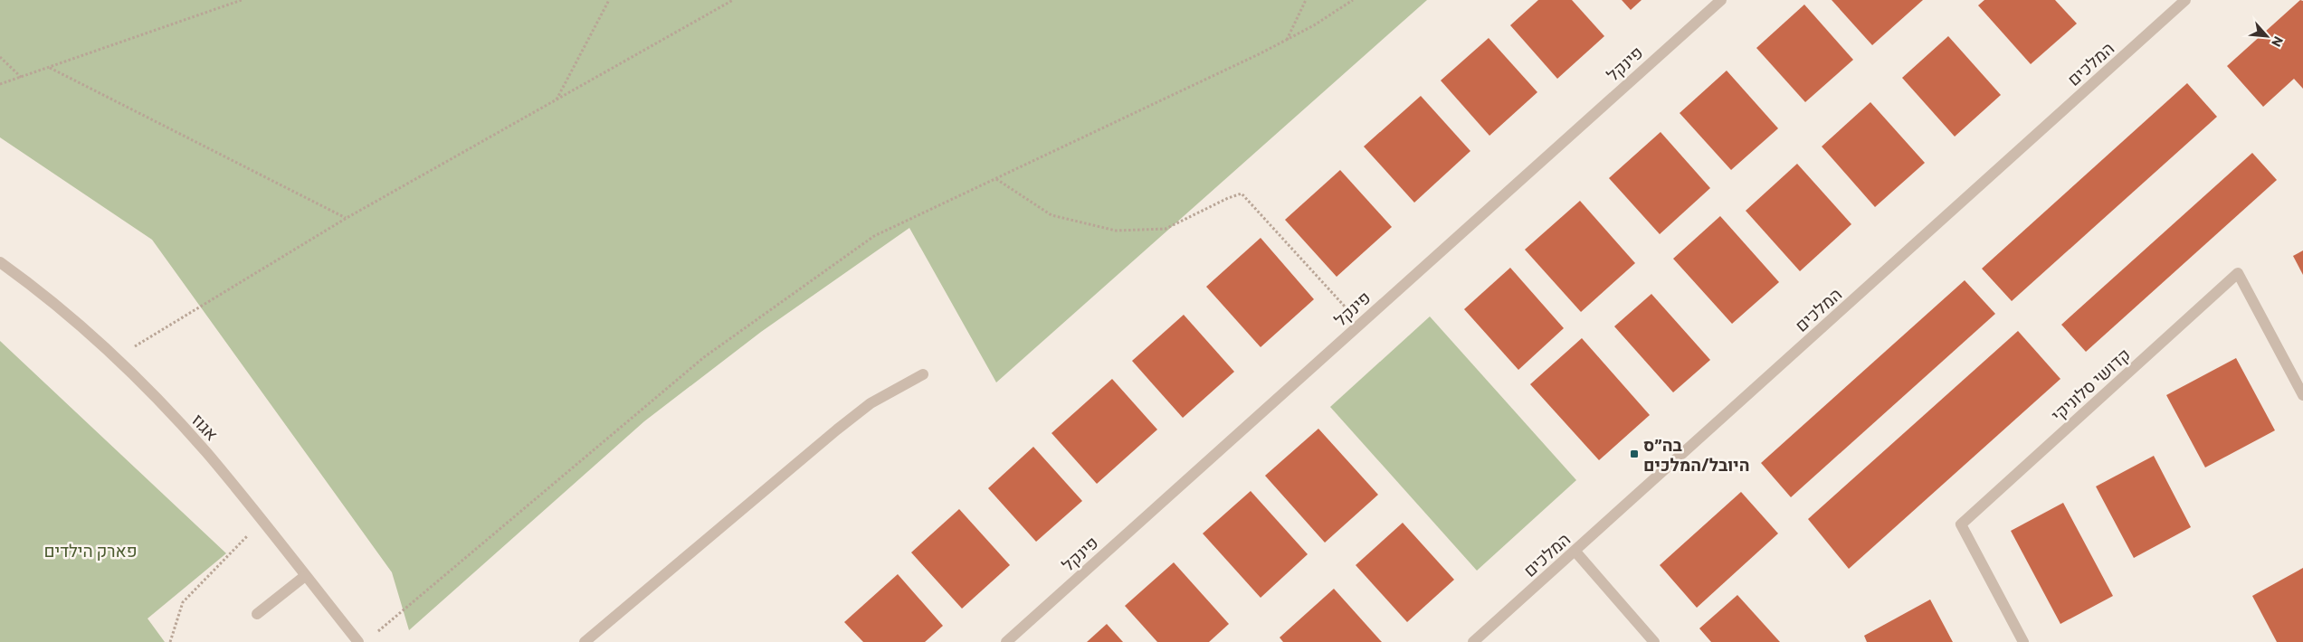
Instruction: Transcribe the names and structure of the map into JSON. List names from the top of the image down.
{
  "streets": {
    "street": [
      "פינקל",
      "המלכים",
      "קדושי סלוניקי",
      "אגוז"
    ]
  },
  "parks": ["פארק הילדים"],
  "places": {
    "transit": ["בה״ס היובל/המלכים"]
  },
  "north": "bottom right"
}
